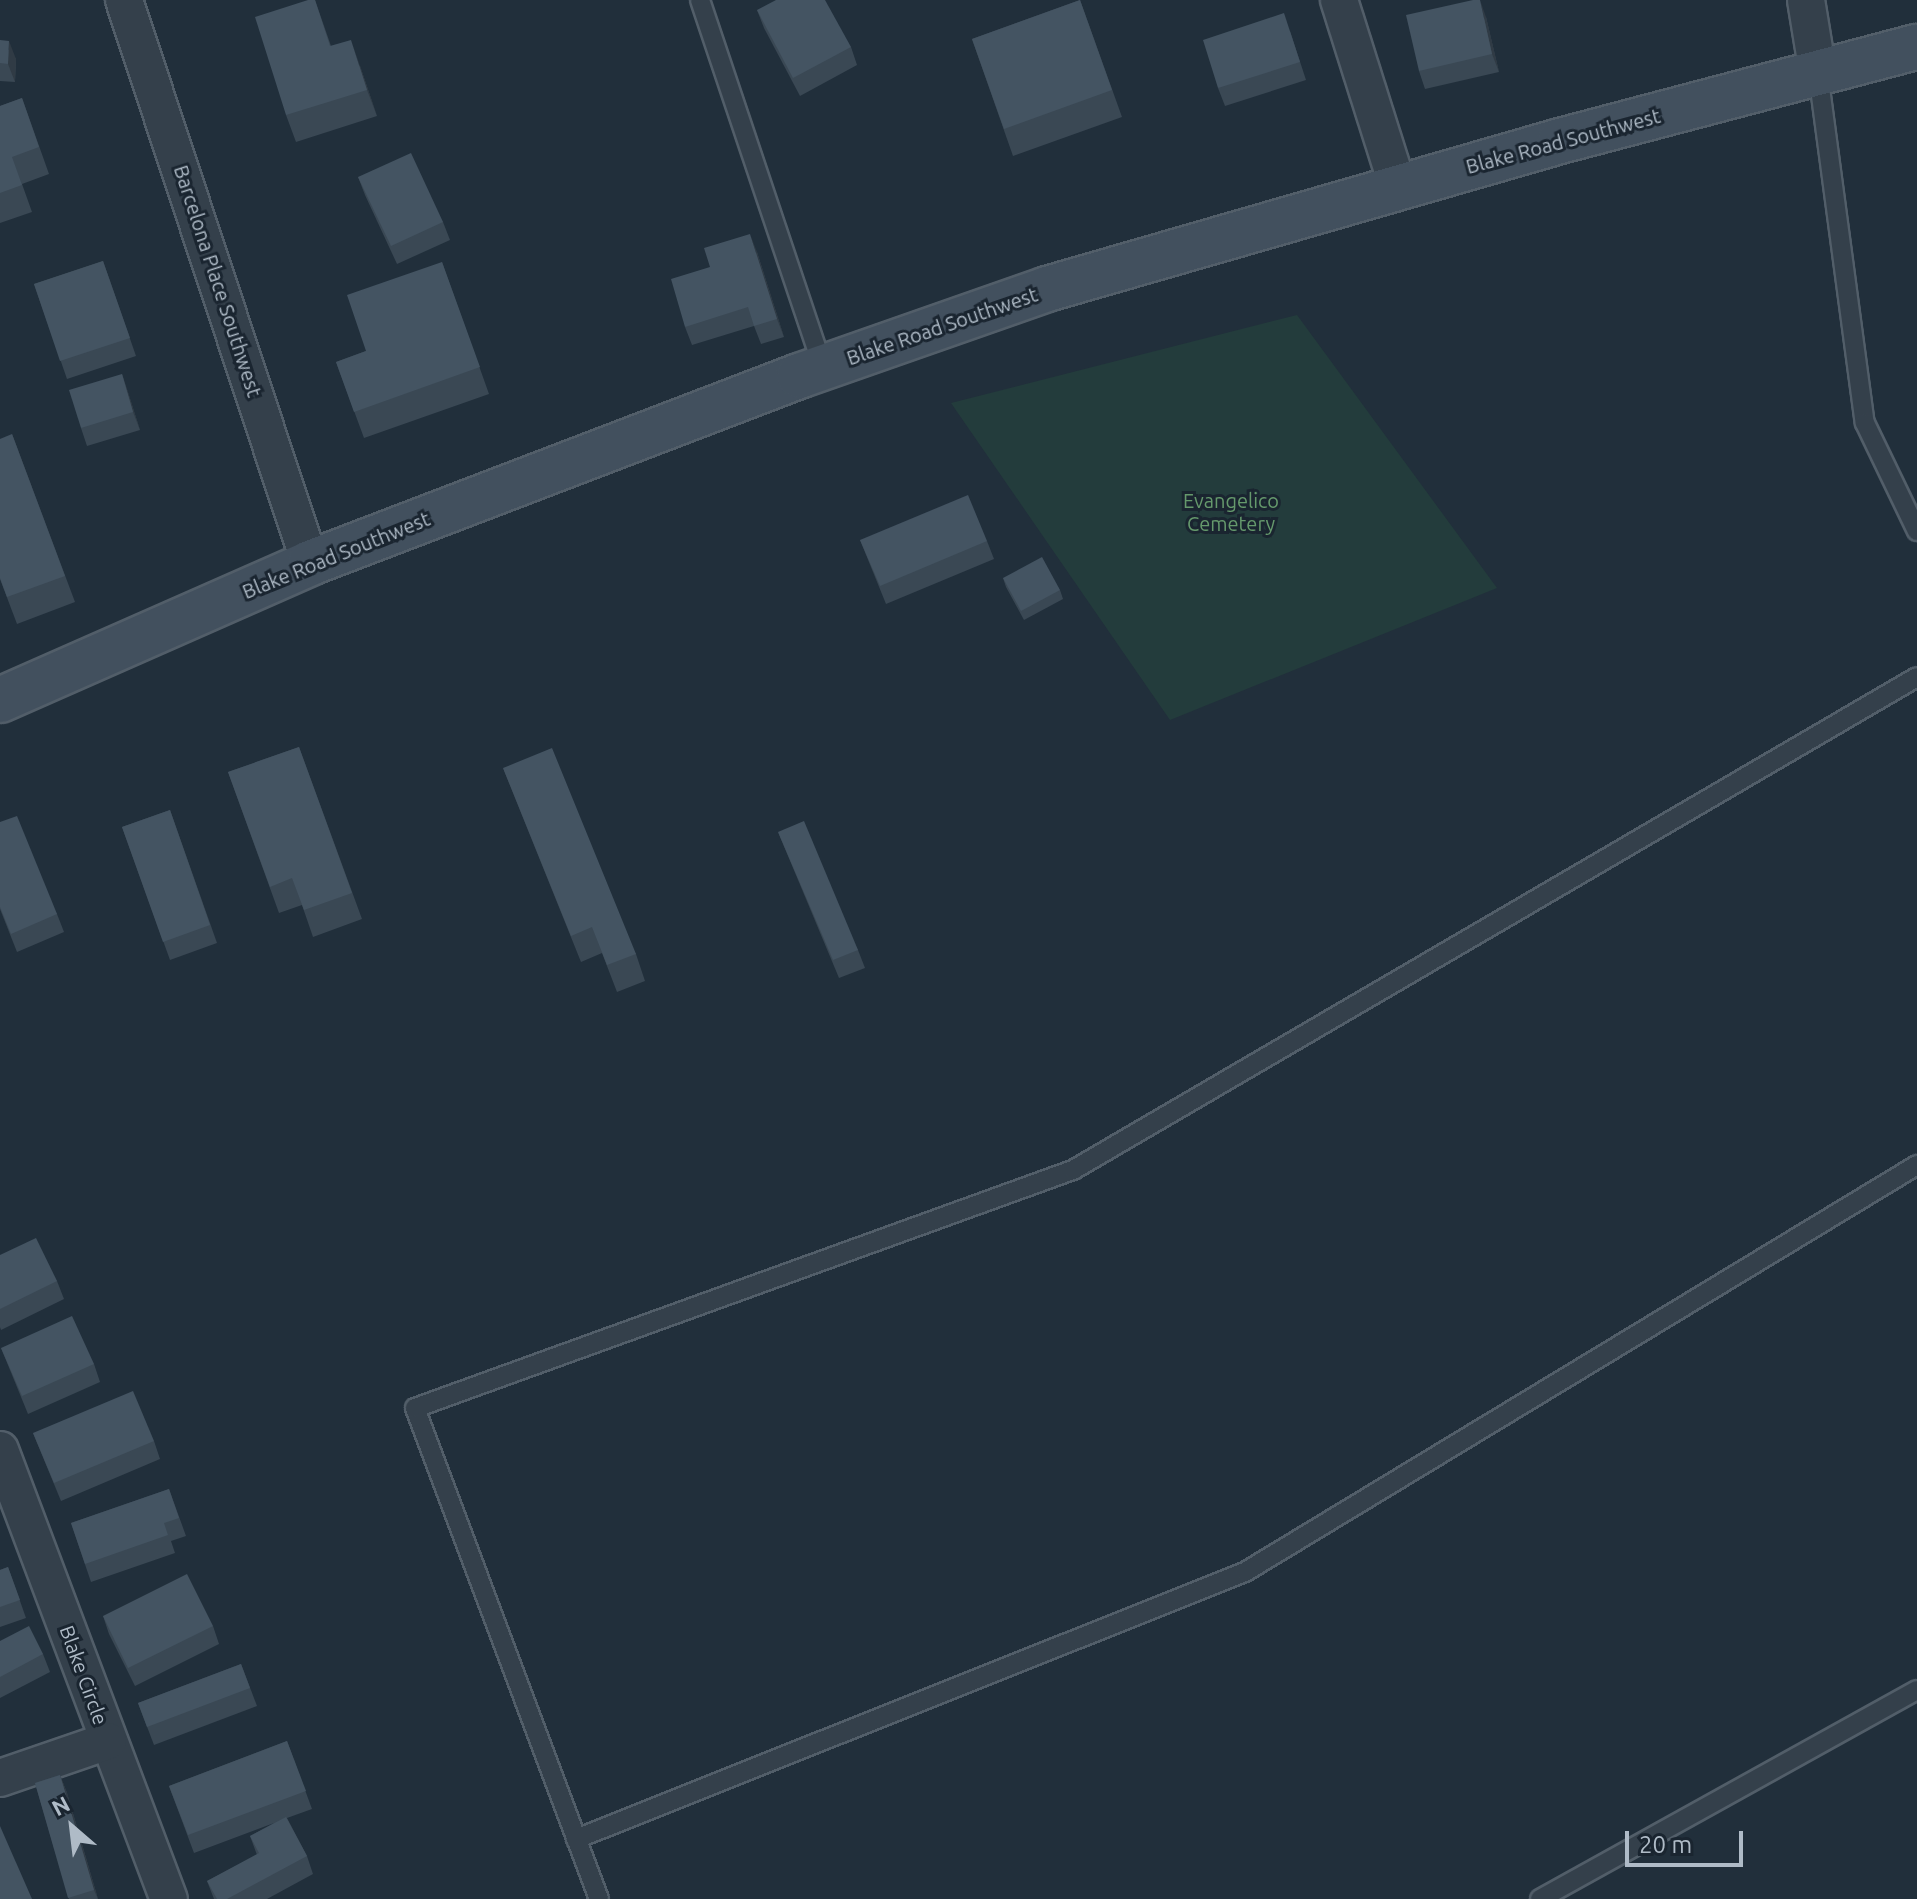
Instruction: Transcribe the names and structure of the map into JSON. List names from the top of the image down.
{
  "streets": {
    "main road": ["Blake Road Southwest"],
    "street": ["Barcelona Place Southwest", "Blake Circle"]
  },
  "crossings": [
    ["Blake Road Southwest", "Barcelona Place Southwest"]
  ],
  "parks": ["Evangelico Cemetery"],
  "scale_bar": "20 m",
  "north": "top left"
}
